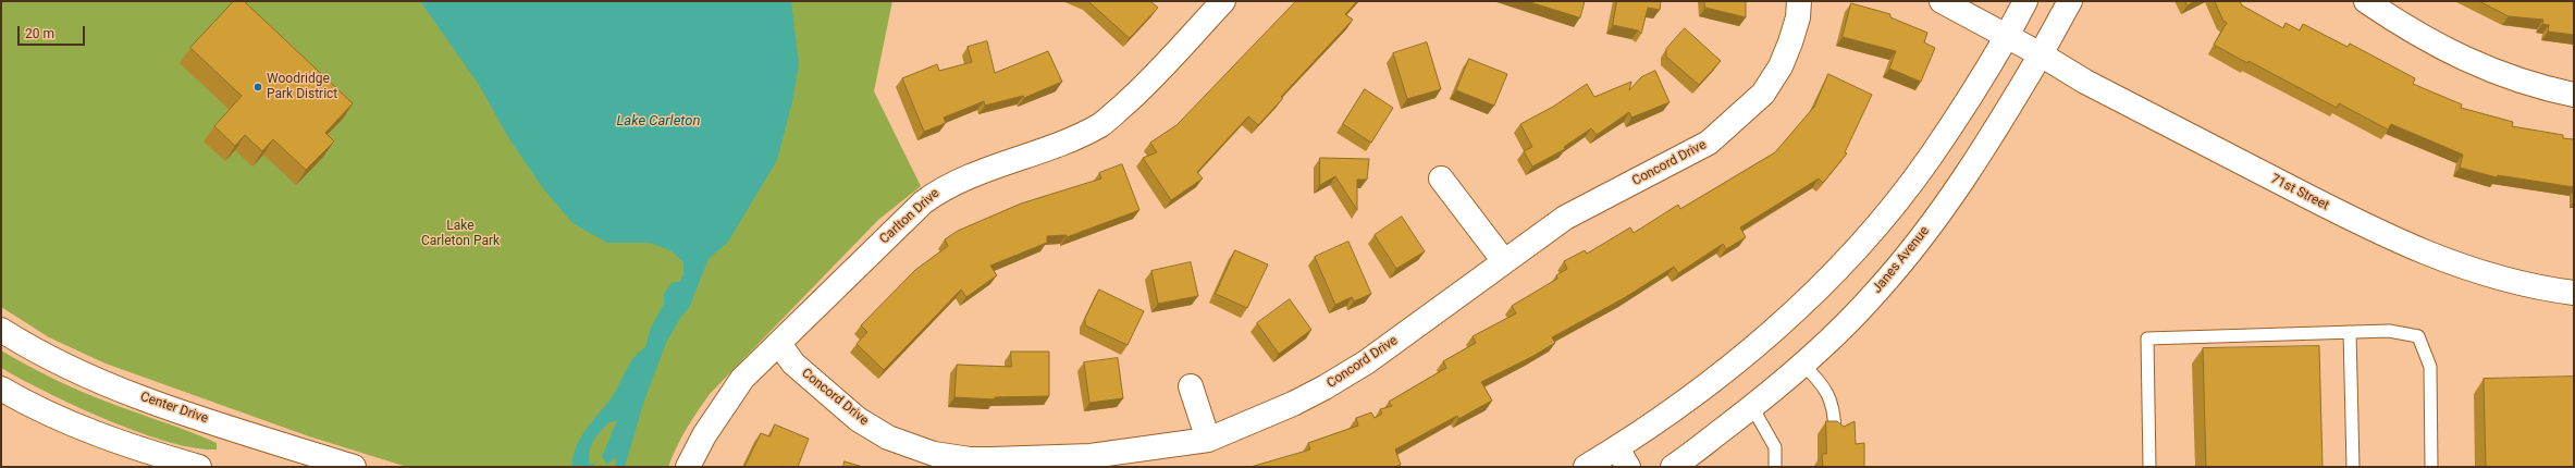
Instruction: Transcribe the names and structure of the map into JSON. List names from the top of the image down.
{
  "streets": {
    "street": [
      "Concord Drive",
      "71st Street",
      "Carlton Drive",
      "Janes Avenue",
      "Center Drive"
    ]
  },
  "crossings": [
    ["Concord Drive", "Carlton Drive"],
    ["71st Street", "Janes Avenue"]
  ],
  "water": ["Lake Carleton"],
  "parks": ["Lake Carleton Park"],
  "places": ["Woodridge Park District"],
  "scale_bar": "20 m"
}
